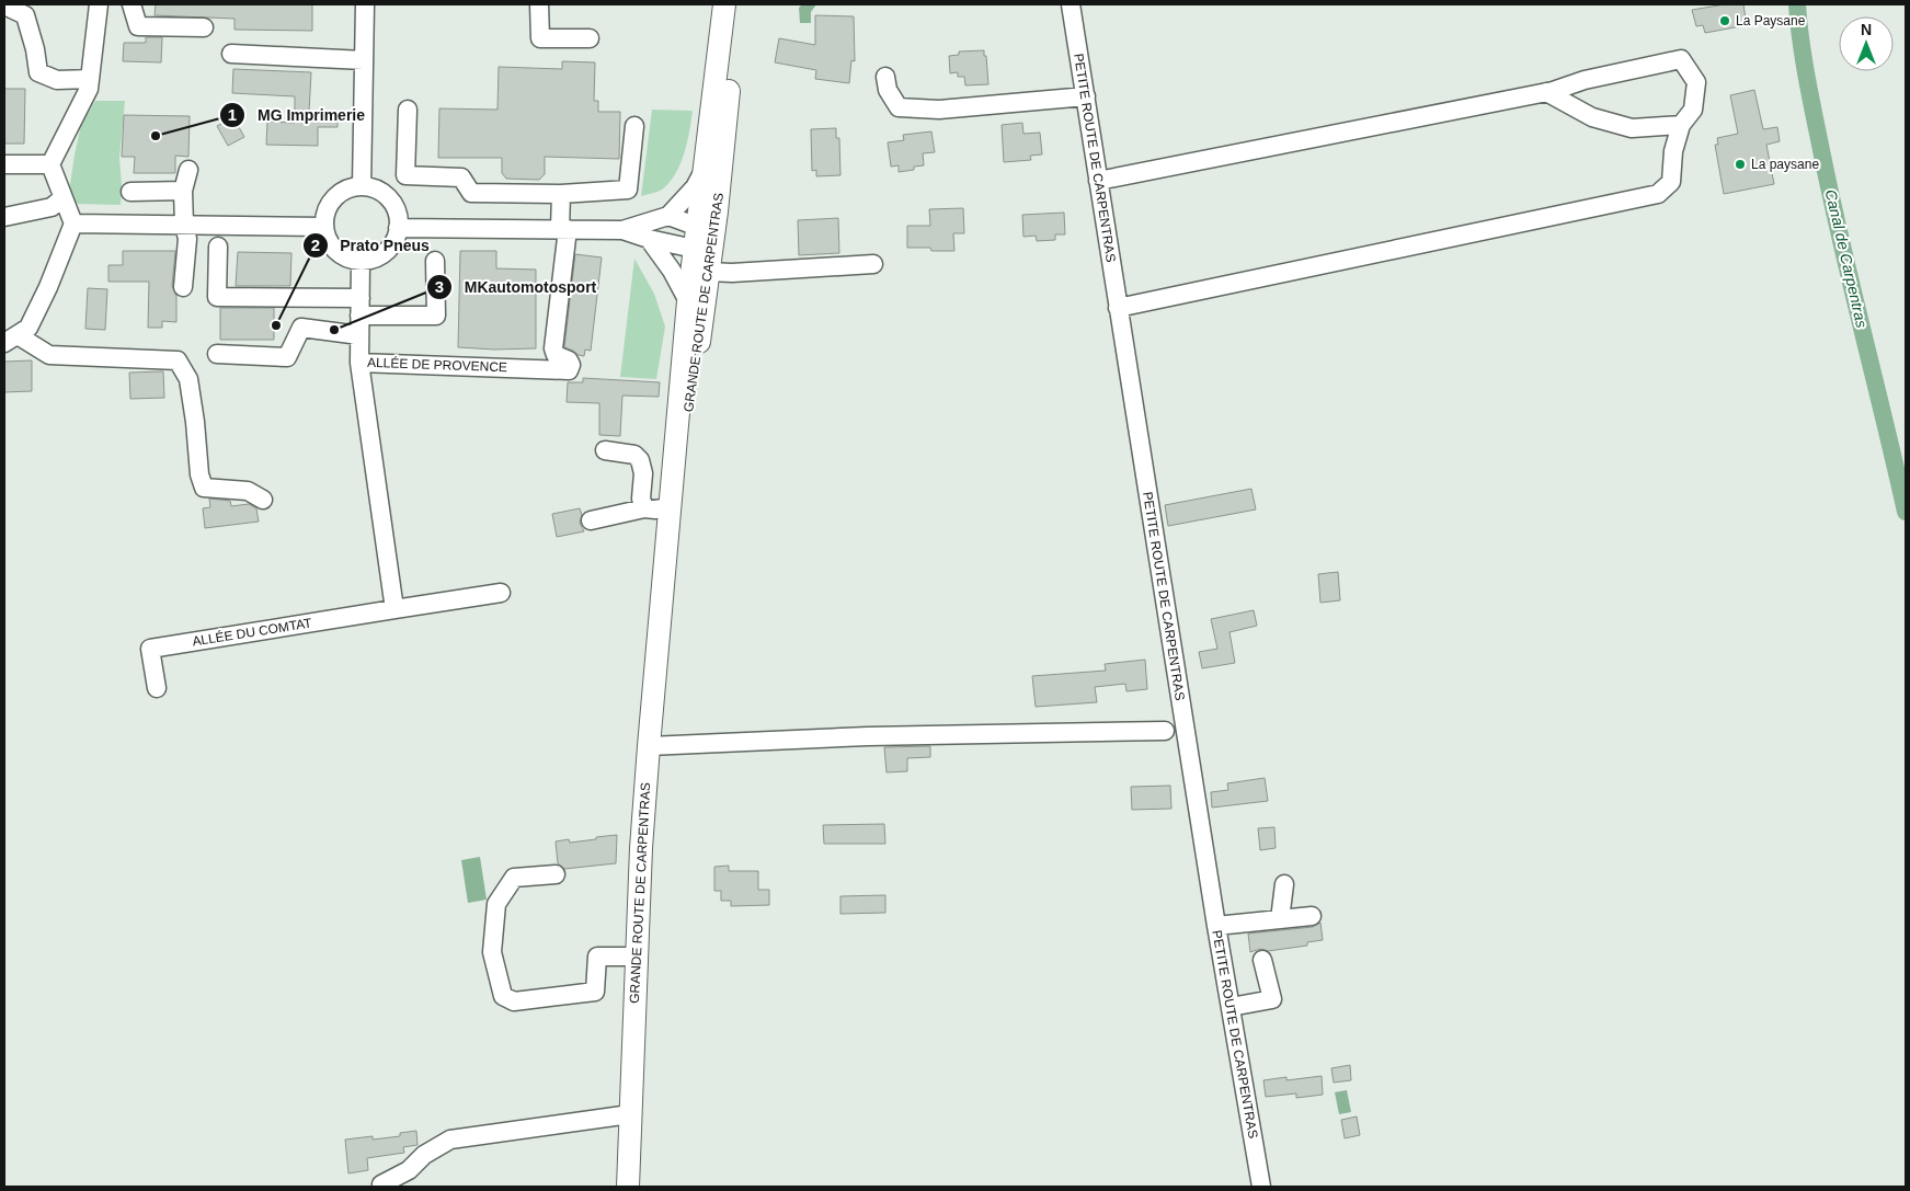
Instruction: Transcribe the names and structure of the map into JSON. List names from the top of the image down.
{
  "streets": {
    "main road": ["GRANDE ROUTE DE CARPENTRAS"],
    "street": ["PETITE ROUTE DE CARPENTRAS", "ALLÉE DE PROVENCE", "ALLÉE DU COMTAT"]
  },
  "water": ["Canal de Carpentras"],
  "places": [
    "La Paysane",
    "MG Imprimerie",
    "La paysane",
    "Prato Pneus",
    "MKautomotosport"
  ],
  "north": "top"
}
